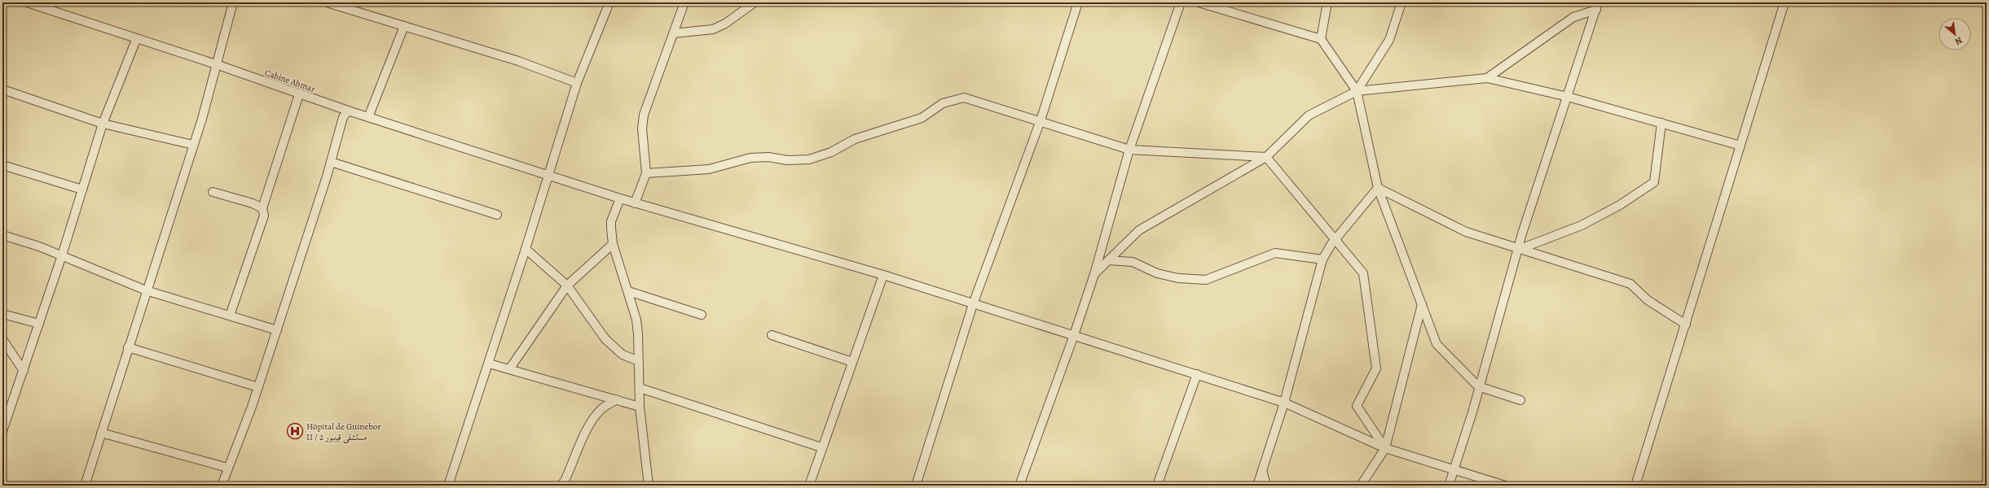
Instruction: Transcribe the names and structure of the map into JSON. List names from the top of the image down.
{
  "streets": {
    "street": ["Cabine Ahmar"]
  },
  "places": {
    "hospital": ["Hôpital de Guinebor II / مستشفى قيببور 2"]
  },
  "north": "bottom right"
}
